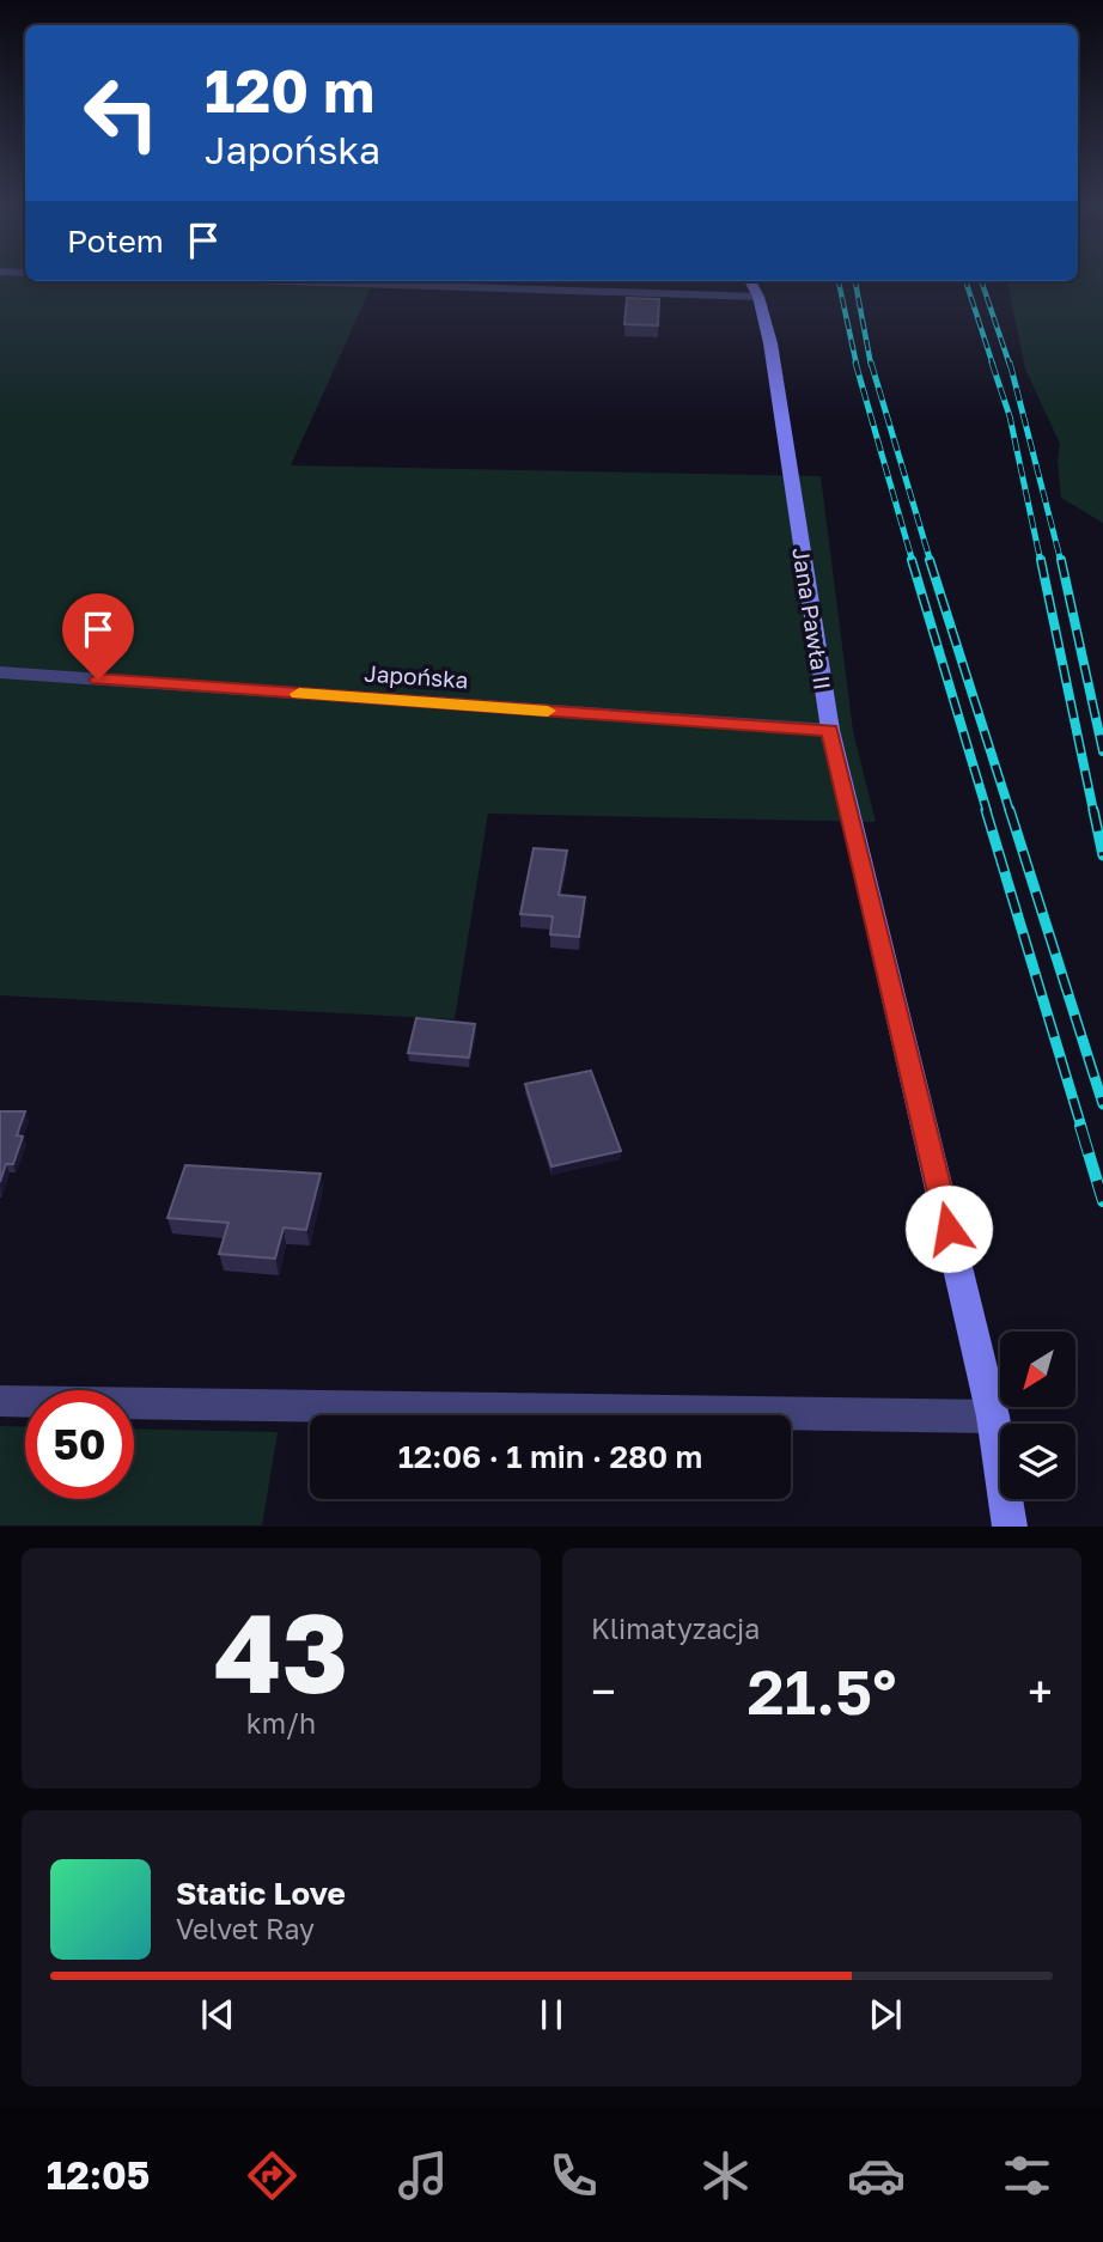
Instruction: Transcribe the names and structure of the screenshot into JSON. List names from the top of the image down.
{
  "streets": {
    "main road": ["Jana Pawła II"],
    "street": ["Japońska"]
  },
  "crossings": [
    ["Jana Pawła II", "Japońska"]
  ],
  "north": "bottom left",
  "page": {
    "turn": ["120 m", "Japońska"],
    "then": "Potem",
    "limit": "50",
    "trip": "12:06 · 1 min · 280 m",
    "tile": [
      ["43", "km/h"],
      "Klimatyzacja"
    ],
    "heat": ["−", "21.5°", "+"],
    "song": ["Static Love", "Velvet Ray"],
    "tabs": "12:05"
  }
}
